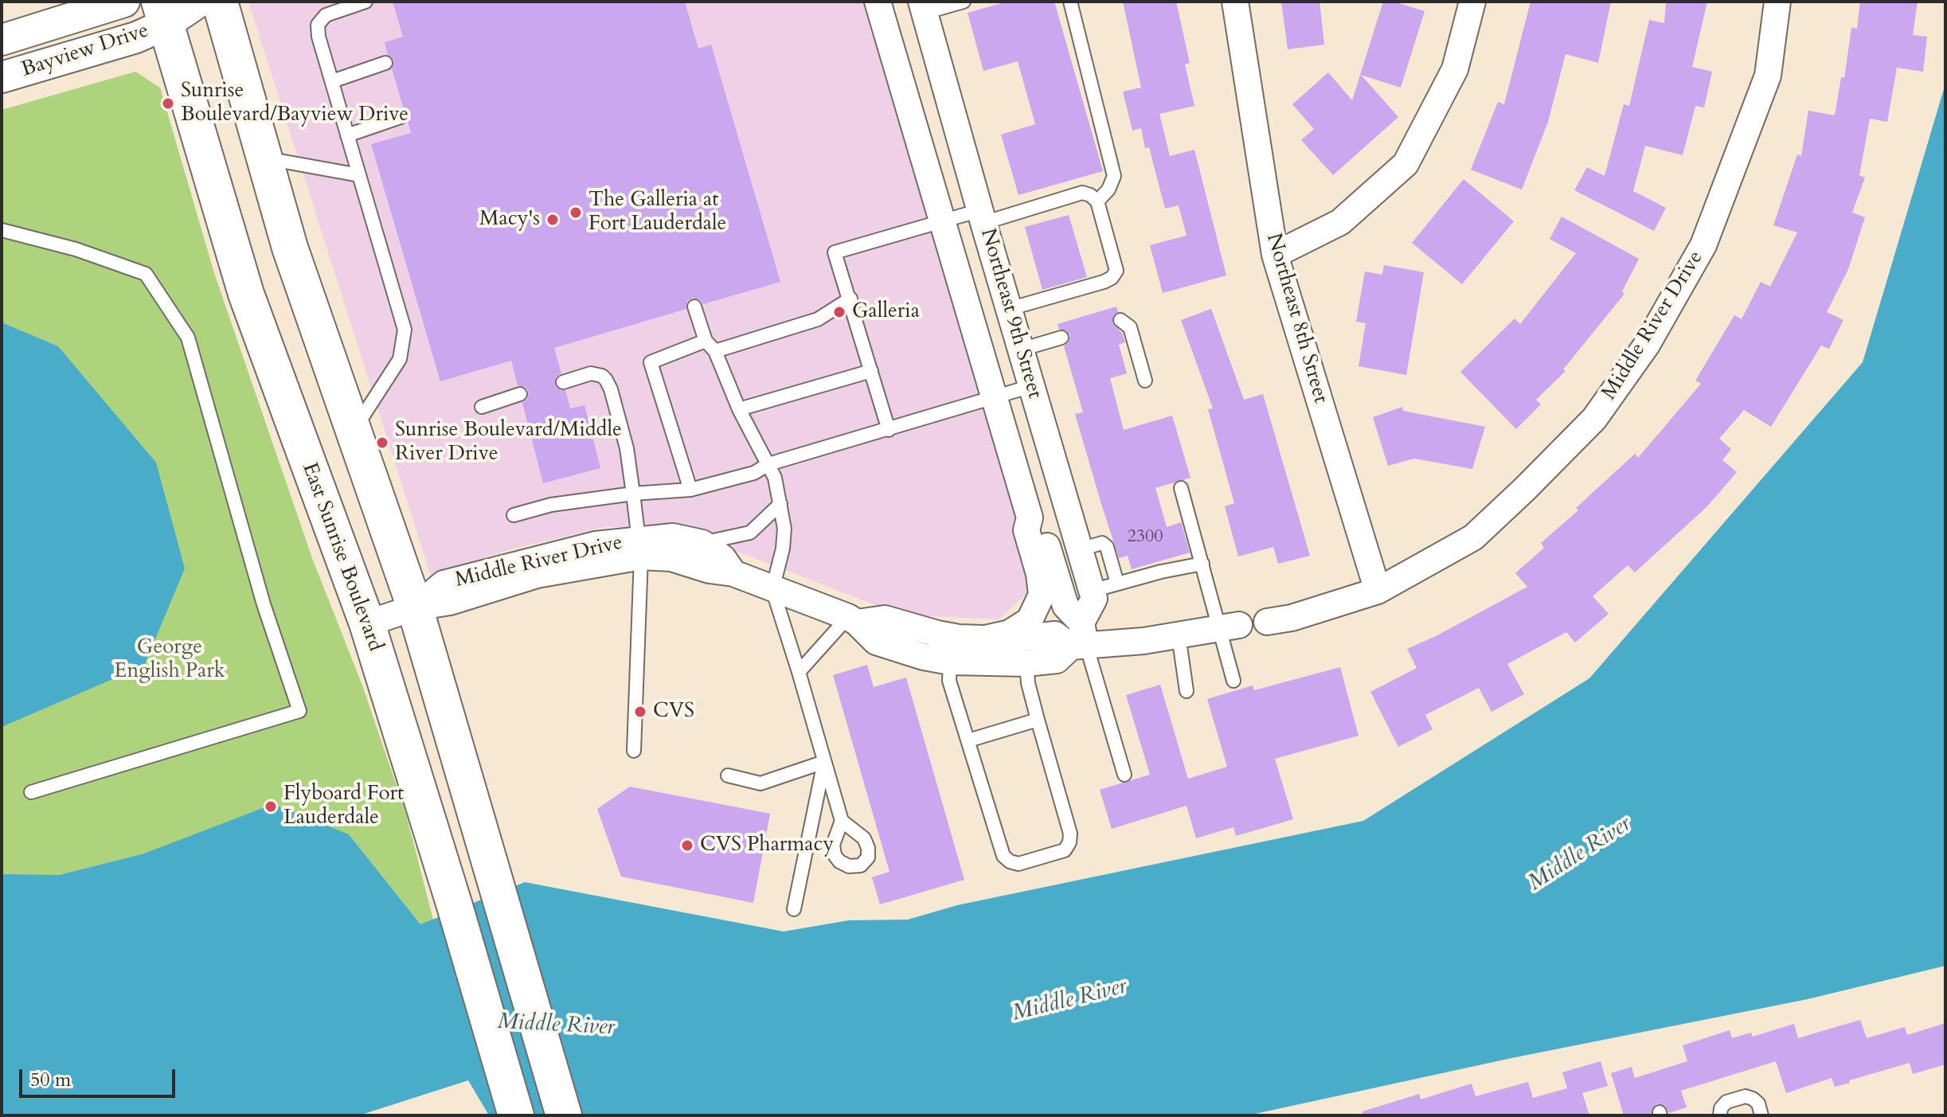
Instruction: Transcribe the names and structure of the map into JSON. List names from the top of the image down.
{
  "streets": {
    "main road": ["East Sunrise Boulevard"],
    "street": [
      "Bayview Drive",
      "Northeast 9th Street",
      "Northeast 8th Street",
      "Middle River Drive"
    ]
  },
  "crossings": [
    ["Bayview Drive", "East Sunrise Boulevard"],
    ["Northeast 9th Street", "Middle River Drive"],
    ["Northeast 8th Street", "Middle River Drive"],
    ["Middle River Drive", "East Sunrise Boulevard"]
  ],
  "water": ["Middle River"],
  "parks": ["George English Park"],
  "places": [
    "Sunrise Boulevard/Bayview Drive",
    "The Galleria at Fort Lauderdale",
    "Macy's",
    "Galleria",
    "Sunrise Boulevard/Middle River Drive",
    "CVS",
    "Flyboard Fort Lauderdale",
    "CVS Pharmacy"
  ],
  "house_numbers": ["2300"],
  "scale_bar": "50 m"
}
